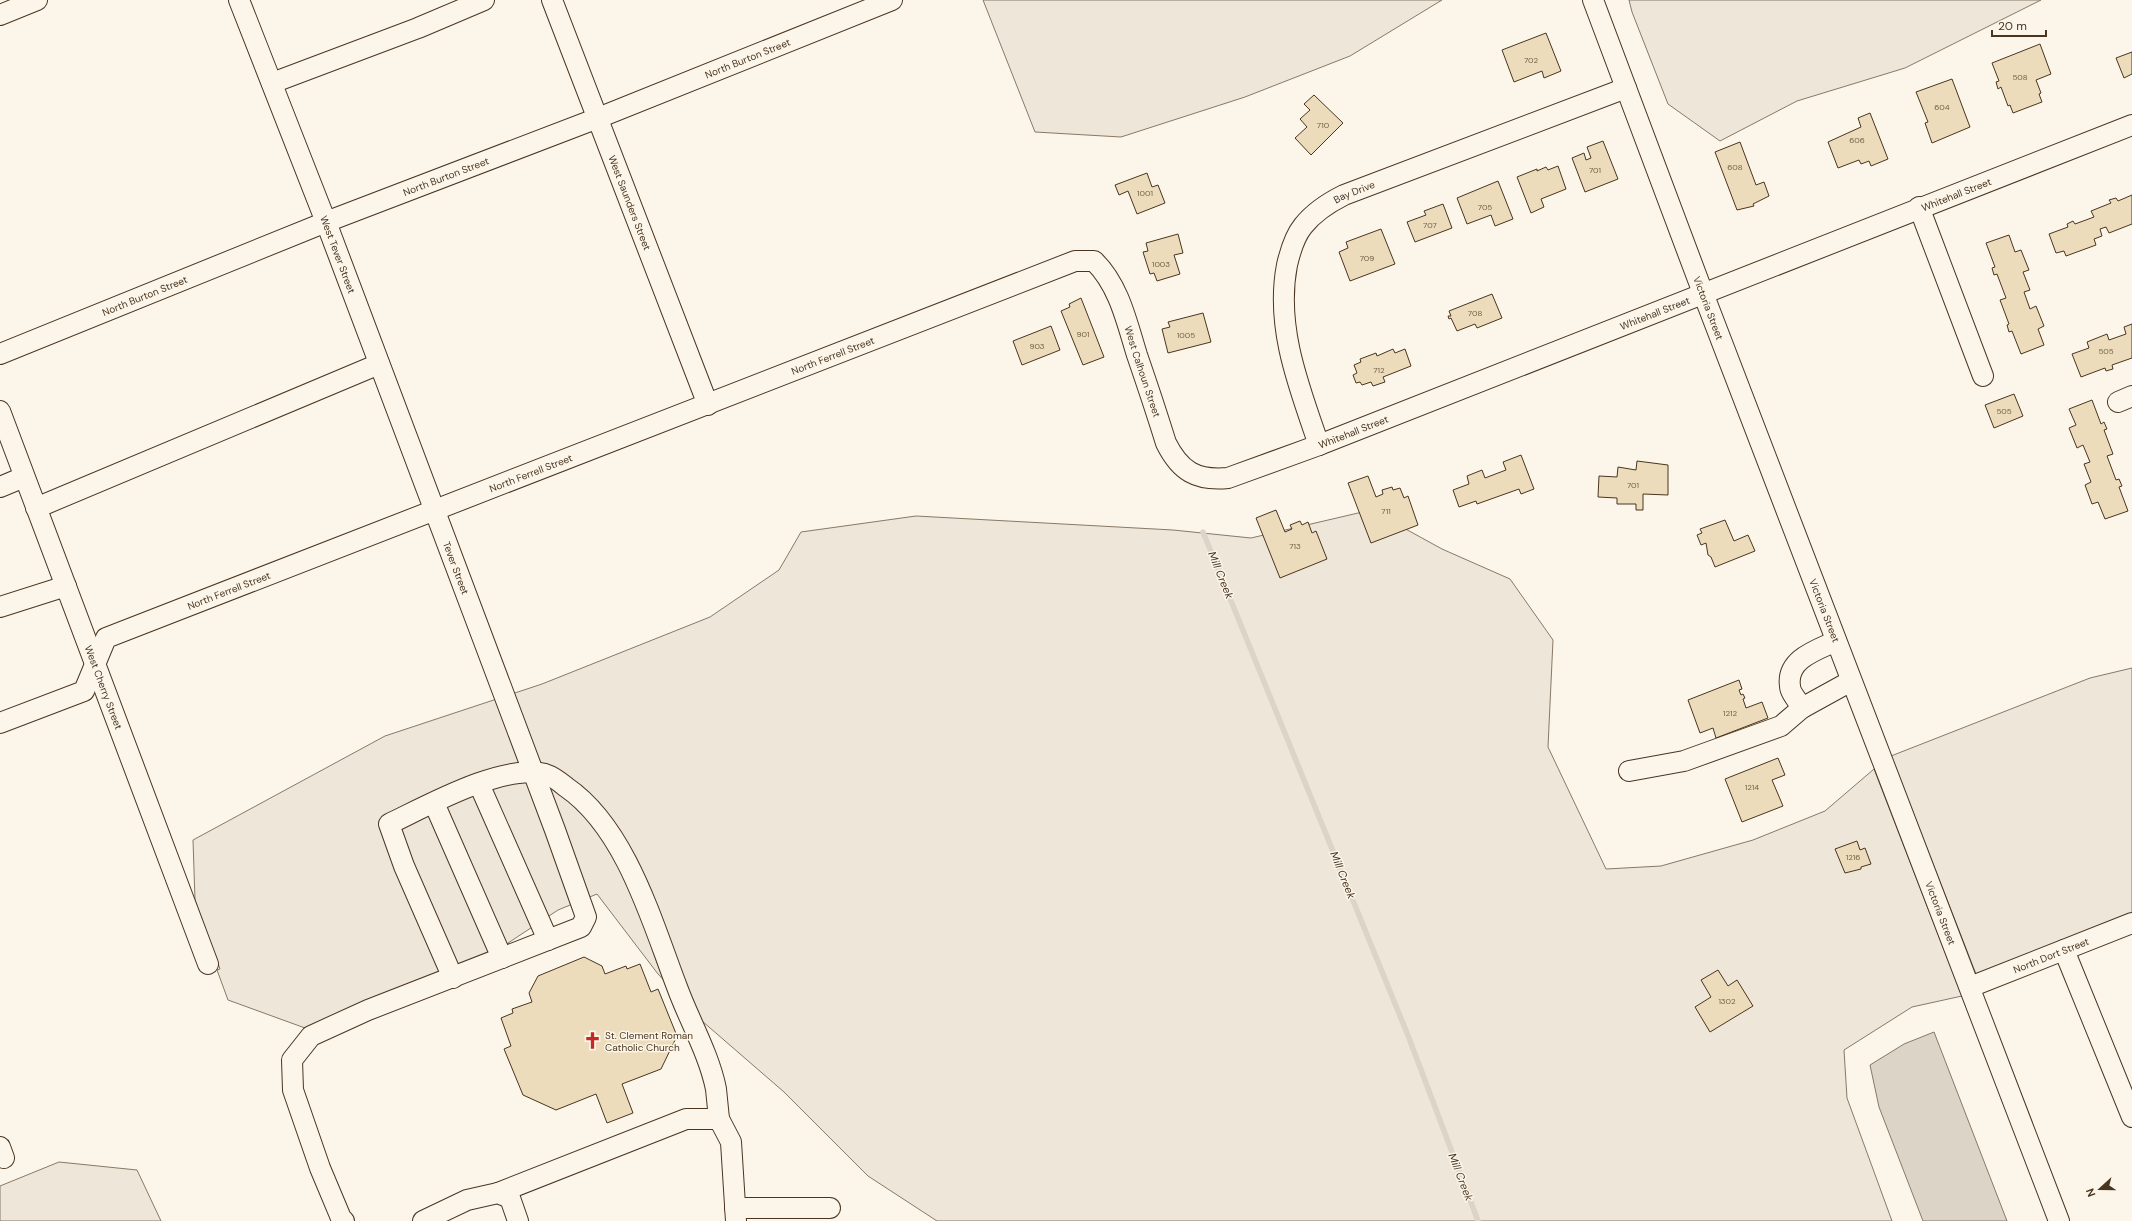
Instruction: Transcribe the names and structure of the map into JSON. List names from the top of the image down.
{
  "streets": {
    "street": [
      "North Burton Street",
      "Bay Drive",
      "Whitehall Street",
      "West Saunders Street",
      "West Tever Street",
      "Victoria Street",
      "North Ferrell Street",
      "West Calhoun Street",
      "Tever Street",
      "West Cherry Street",
      "North Dort Street"
    ]
  },
  "crossings": [
    ["North Burton Street", "West Saunders Street"],
    ["North Burton Street", "West Tever Street"],
    ["Bay Drive", "Whitehall Street"],
    ["Bay Drive", "Victoria Street"],
    ["Whitehall Street", "Victoria Street"],
    ["Whitehall Street", "West Calhoun Street"],
    ["West Saunders Street", "North Ferrell Street"],
    ["West Tever Street", "North Ferrell Street"],
    ["West Tever Street", "Tever Street"],
    ["Victoria Street", "North Dort Street"],
    ["North Ferrell Street", "West Calhoun Street"],
    ["North Ferrell Street", "Tever Street"],
    ["North Ferrell Street", "West Cherry Street"]
  ],
  "water": ["Mill Creek"],
  "places": {
    "church": ["St. Clement Roman Catholic Church"]
  },
  "house_numbers": [
    "702",
    "508",
    "604",
    "710",
    "606",
    "608",
    "701",
    "1001",
    "705",
    "707",
    "709",
    "1003",
    "708",
    "901",
    "1005",
    "903",
    "505",
    "712",
    "505",
    "701",
    "711",
    "713",
    "1212",
    "1214",
    "1216",
    "1302"
  ],
  "scale_bar": "20 m",
  "north": "left"
}
